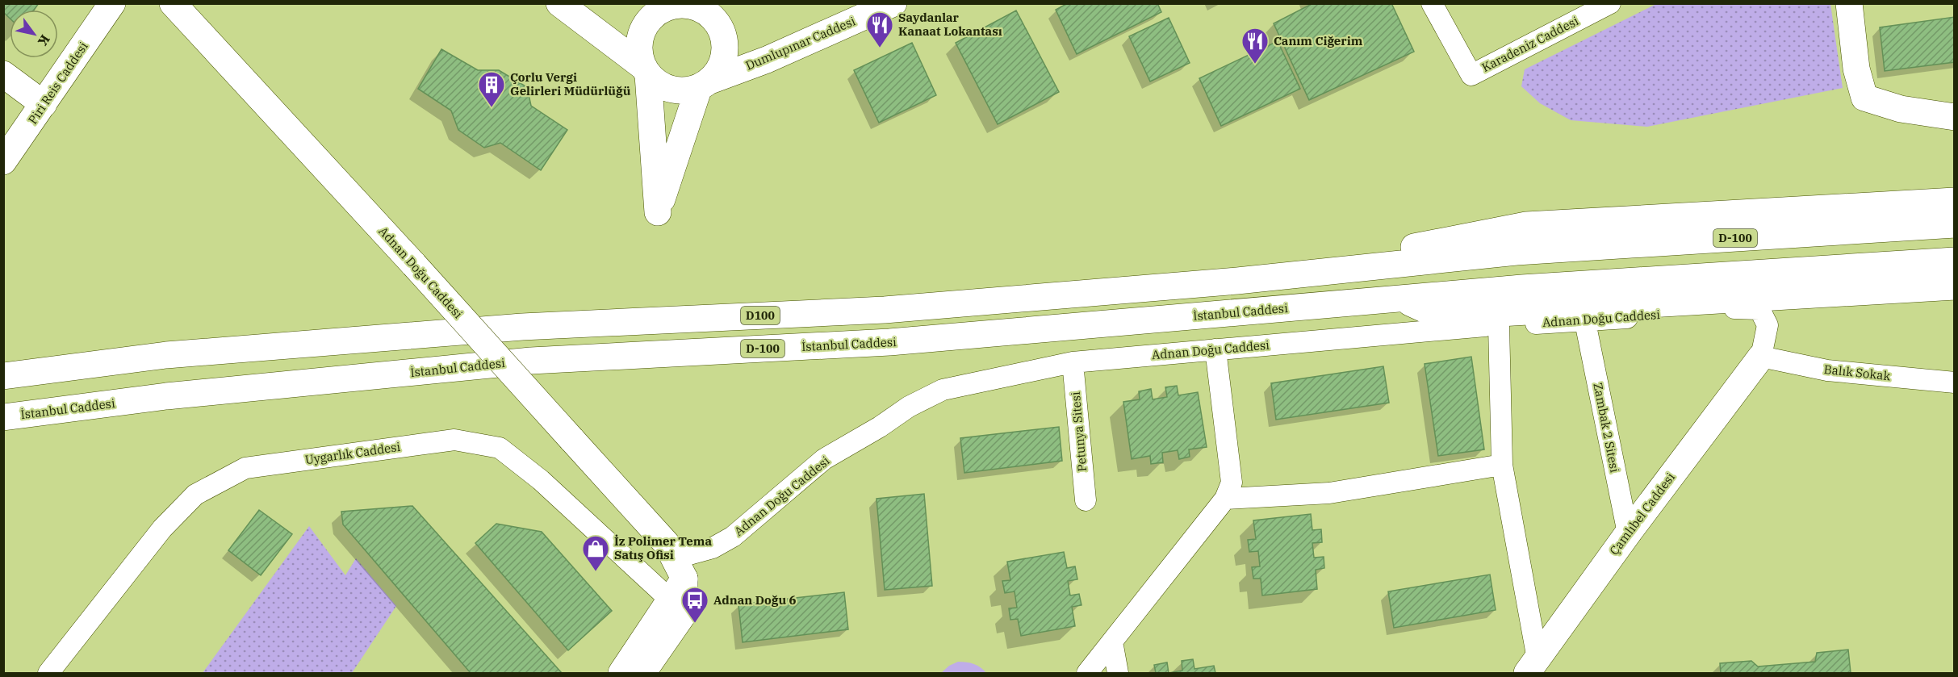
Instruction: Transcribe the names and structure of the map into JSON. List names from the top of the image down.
{
  "streets": {
    "main road": [
      "Dumlupınar Caddesi",
      "Piri Reis Caddesi",
      "D-100",
      "Adnan Doğu Caddesi",
      "İstanbul Caddesi",
      "D100",
      "Çamlıbel Caddesi"
    ],
    "street": [
      "Karadeniz Caddesi",
      "Balık Sokak",
      "Zambak 2 Sitesi",
      "Petunya Sitesi",
      "Uygarlık Caddesi"
    ]
  },
  "crossings": [
    ["D-100", "D100"],
    ["Adnan Doğu Caddesi", "Balık Sokak"],
    ["Adnan Doğu Caddesi", "Zambak 2 Sitesi"],
    ["Adnan Doğu Caddesi", "Petunya Sitesi"],
    ["Adnan Doğu Caddesi", "Uygarlık Caddesi"],
    ["Adnan Doğu Caddesi", "Çamlıbel Caddesi"],
    ["Balık Sokak", "Çamlıbel Caddesi"],
    ["Zambak 2 Sitesi", "Çamlıbel Caddesi"]
  ],
  "places": {
    "restaurant": ["Saydanlar Kanaat Lokantası", "Canım Ciğerim"],
    "building": ["Çorlu Vergi Gelirleri Müdürlüğü"],
    "shop": ["İz Polimer Tema Satış Ofisi"],
    "bus stop": ["Adnan Doğu 6"]
  },
  "north": "bottom right"
}
